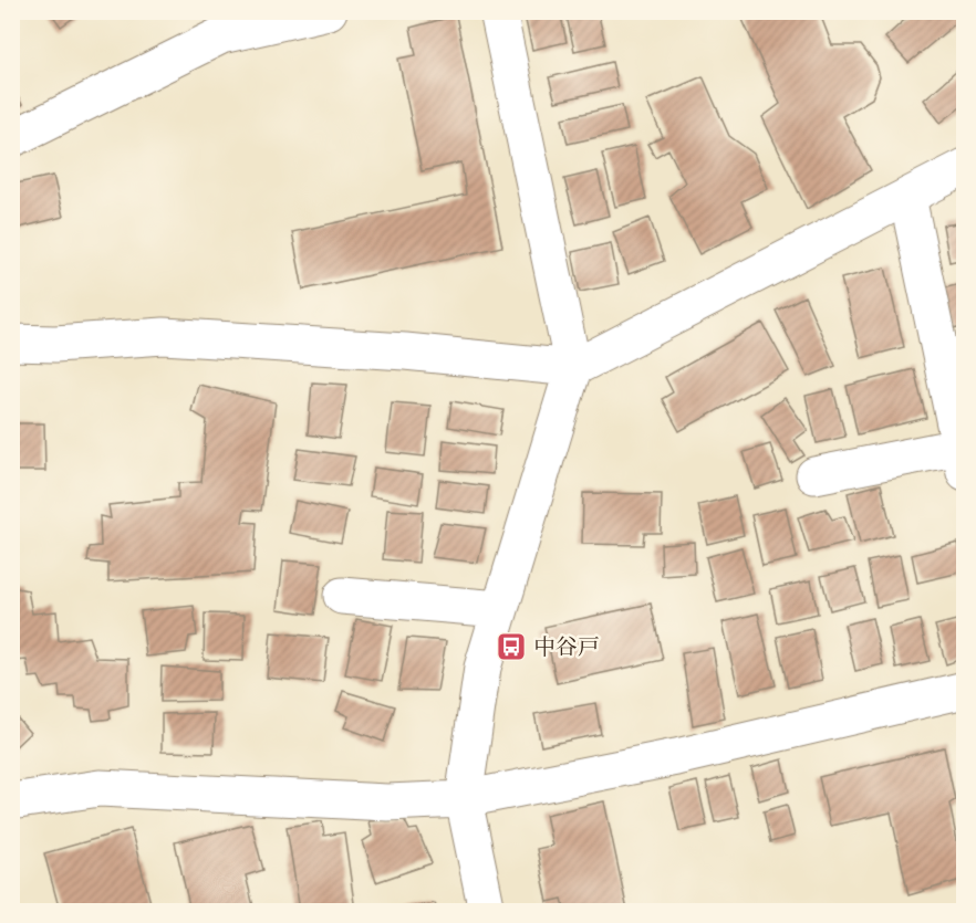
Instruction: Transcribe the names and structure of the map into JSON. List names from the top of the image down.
{
  "places": {
    "bus stop": ["中谷戸"]
  }
}
